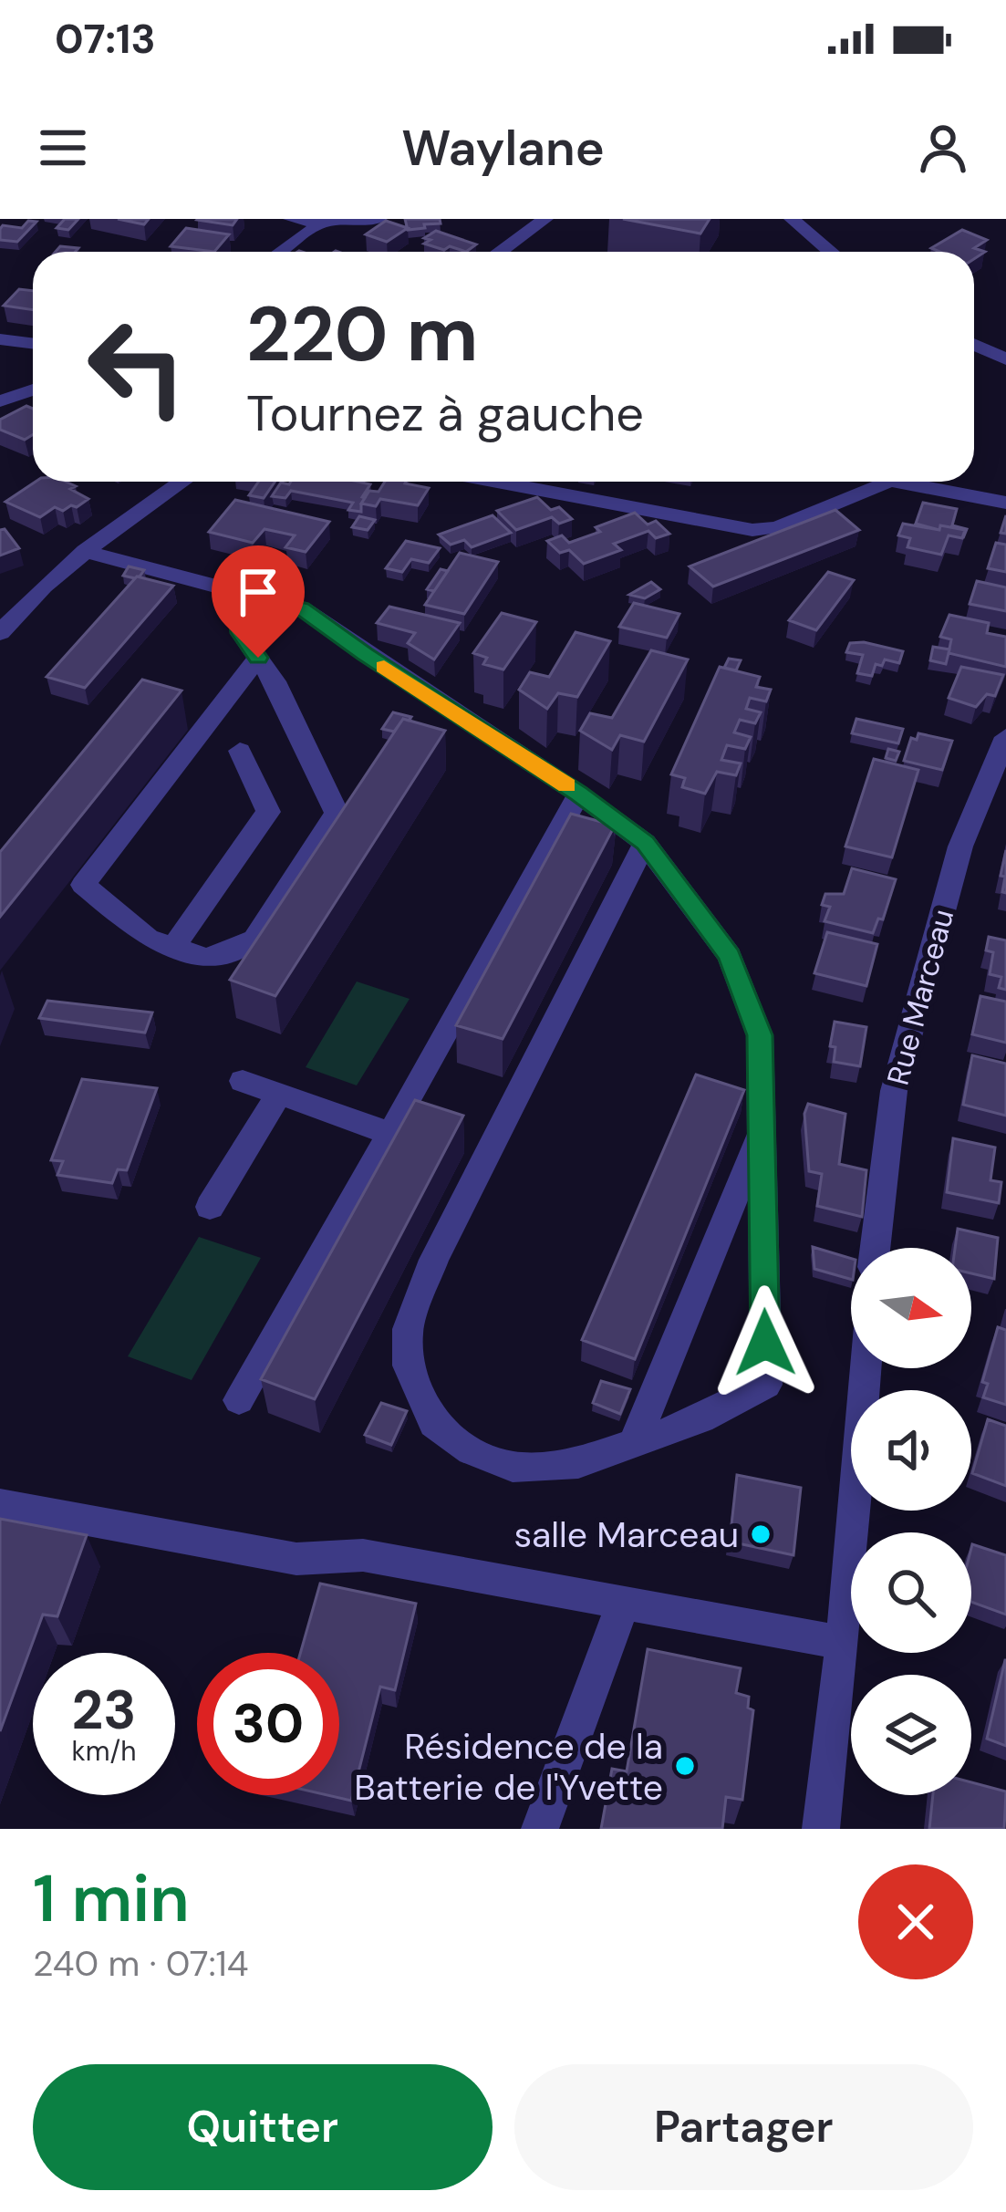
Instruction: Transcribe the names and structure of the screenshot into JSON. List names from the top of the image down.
{
  "streets": {
    "street": ["Rue Marceau"]
  },
  "places": ["salle Marceau", "Résidence de la Batterie de l'Yvette"],
  "north": "right",
  "page": {
    "status": "07:13",
    "header": "Waylane",
    "turn": ["220 m", "Tournez à gauche"],
    "speed": "23 km/h",
    "limit": "30",
    "heading": ["1 min", "240 m · 07:14"],
    "buttons": ["Quitter", "Partager"]
  }
}
